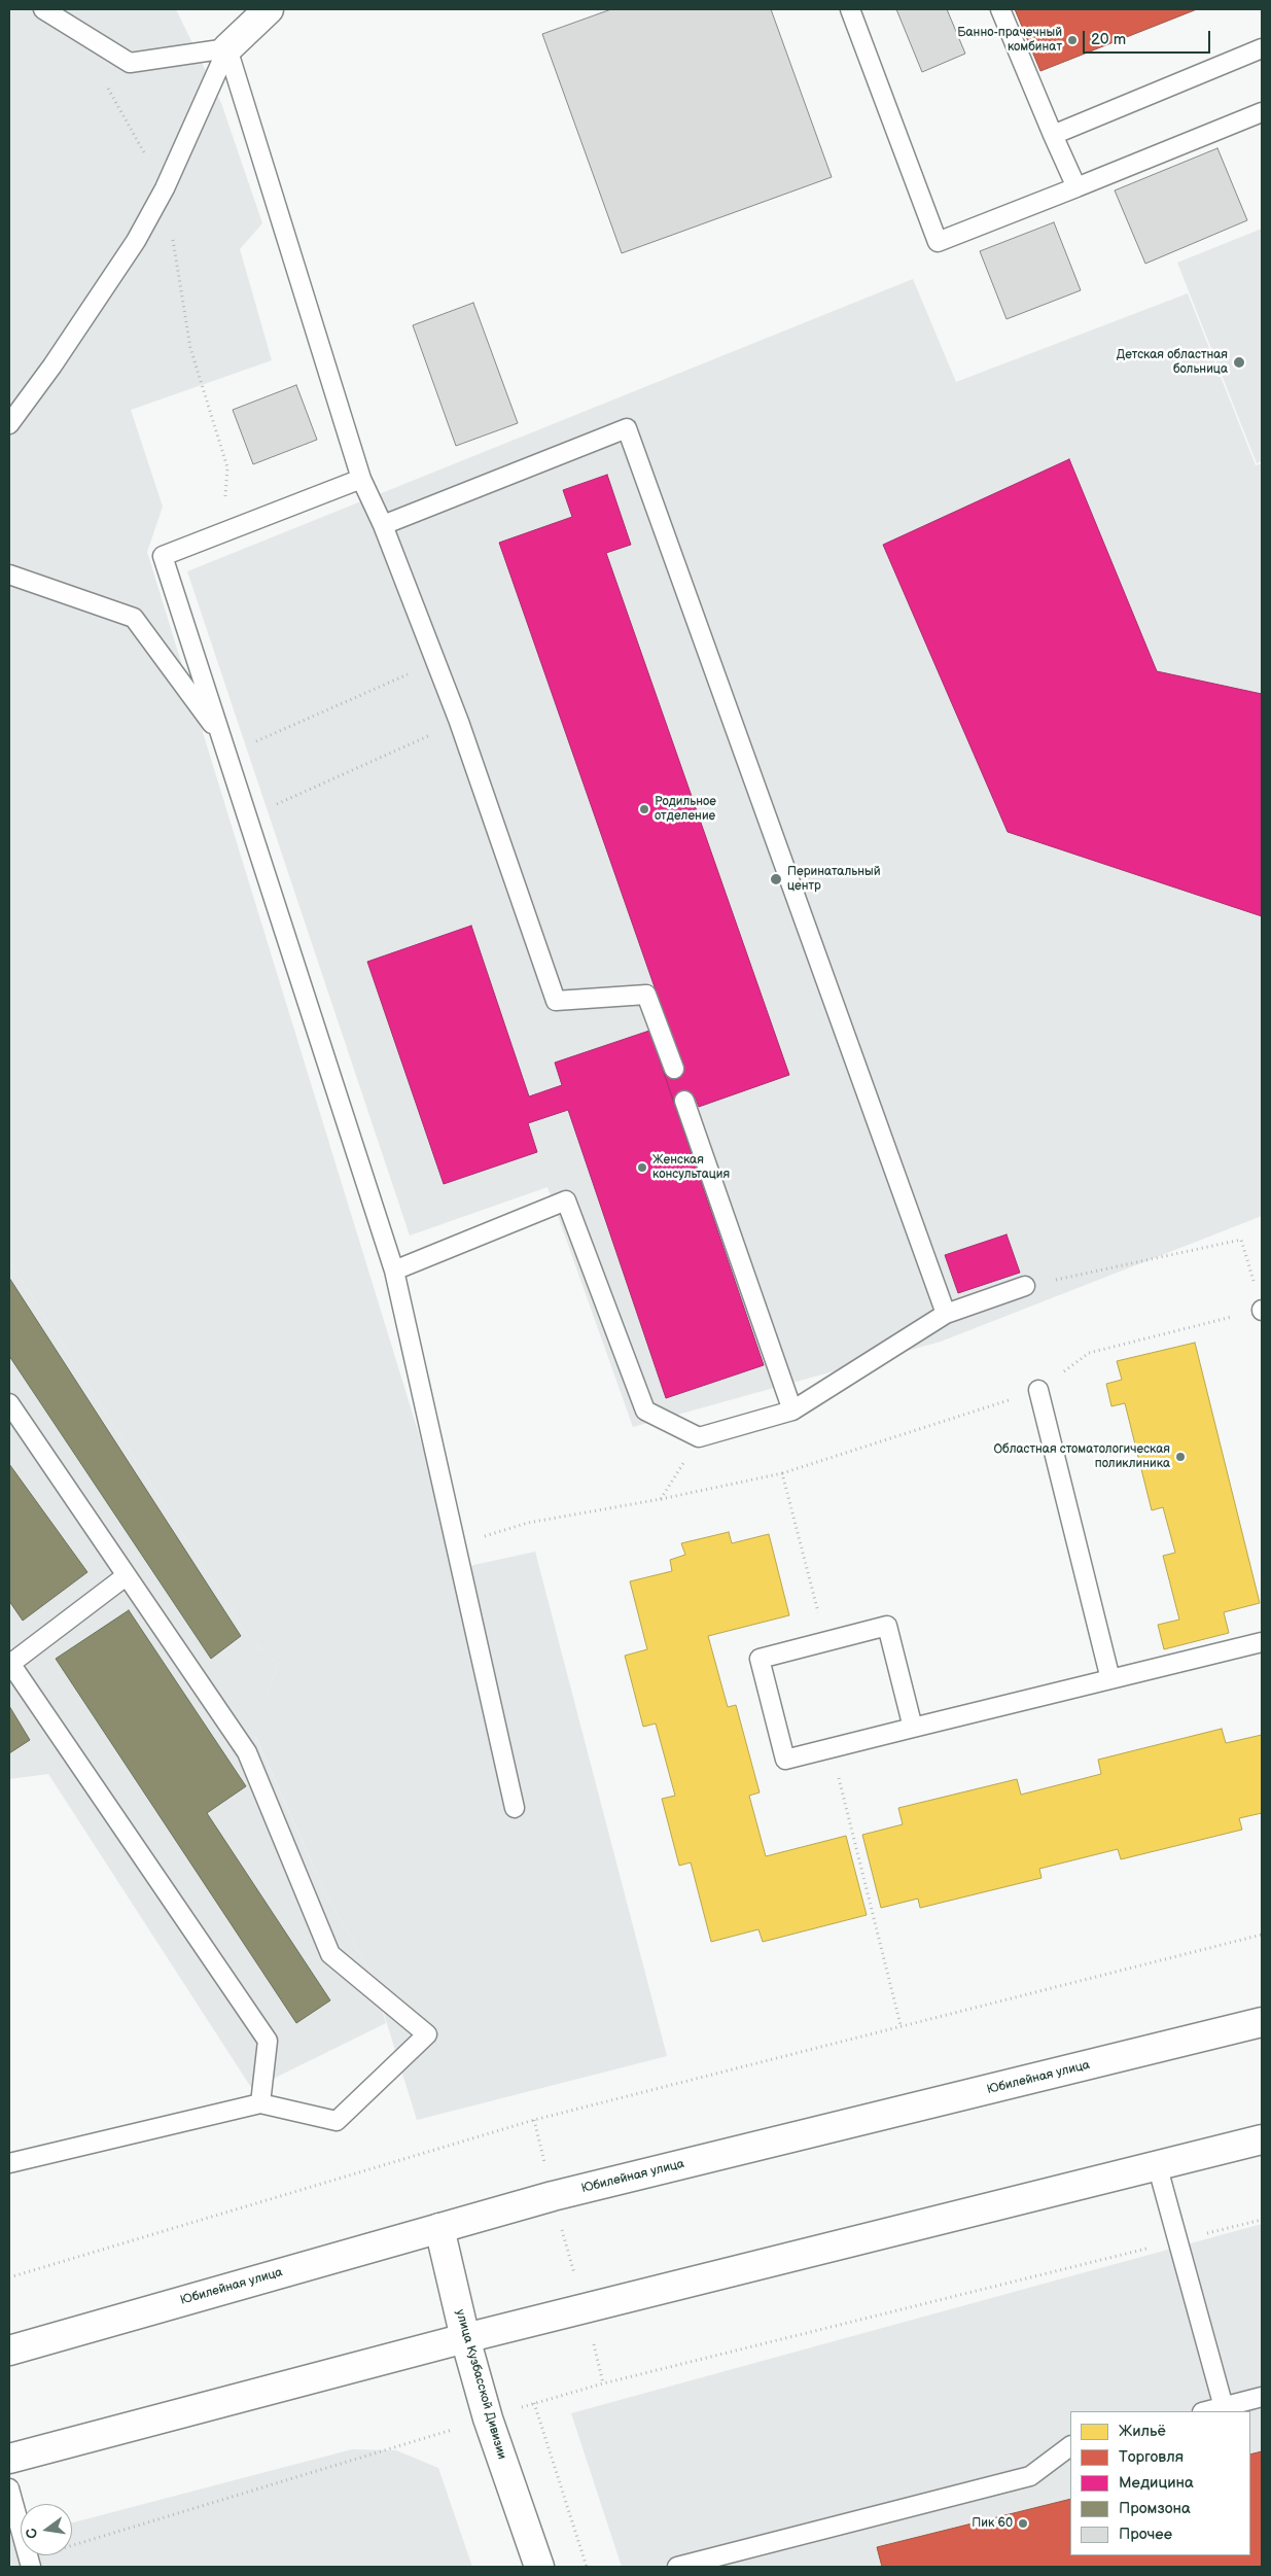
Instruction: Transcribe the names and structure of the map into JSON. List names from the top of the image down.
{
  "streets": {
    "main road": ["Юбилейная улица", "улица Кузбасской Дивизии"]
  },
  "crossings": [
    ["Юбилейная улица", "улица Кузбасской Дивизии"]
  ],
  "places": [
    "Банно-прачечный комбинат",
    "Детская областная больница",
    "Родильное отделение",
    "Перинатальный центр",
    "Женская консультация",
    "Областная стоматологическая поликлиника",
    "Пик 60"
  ],
  "legend": [
    "Жильё",
    "Торговля",
    "Медицина",
    "Промзона",
    "Прочее"
  ],
  "scale_bar": "20 m",
  "north": "left"
}
